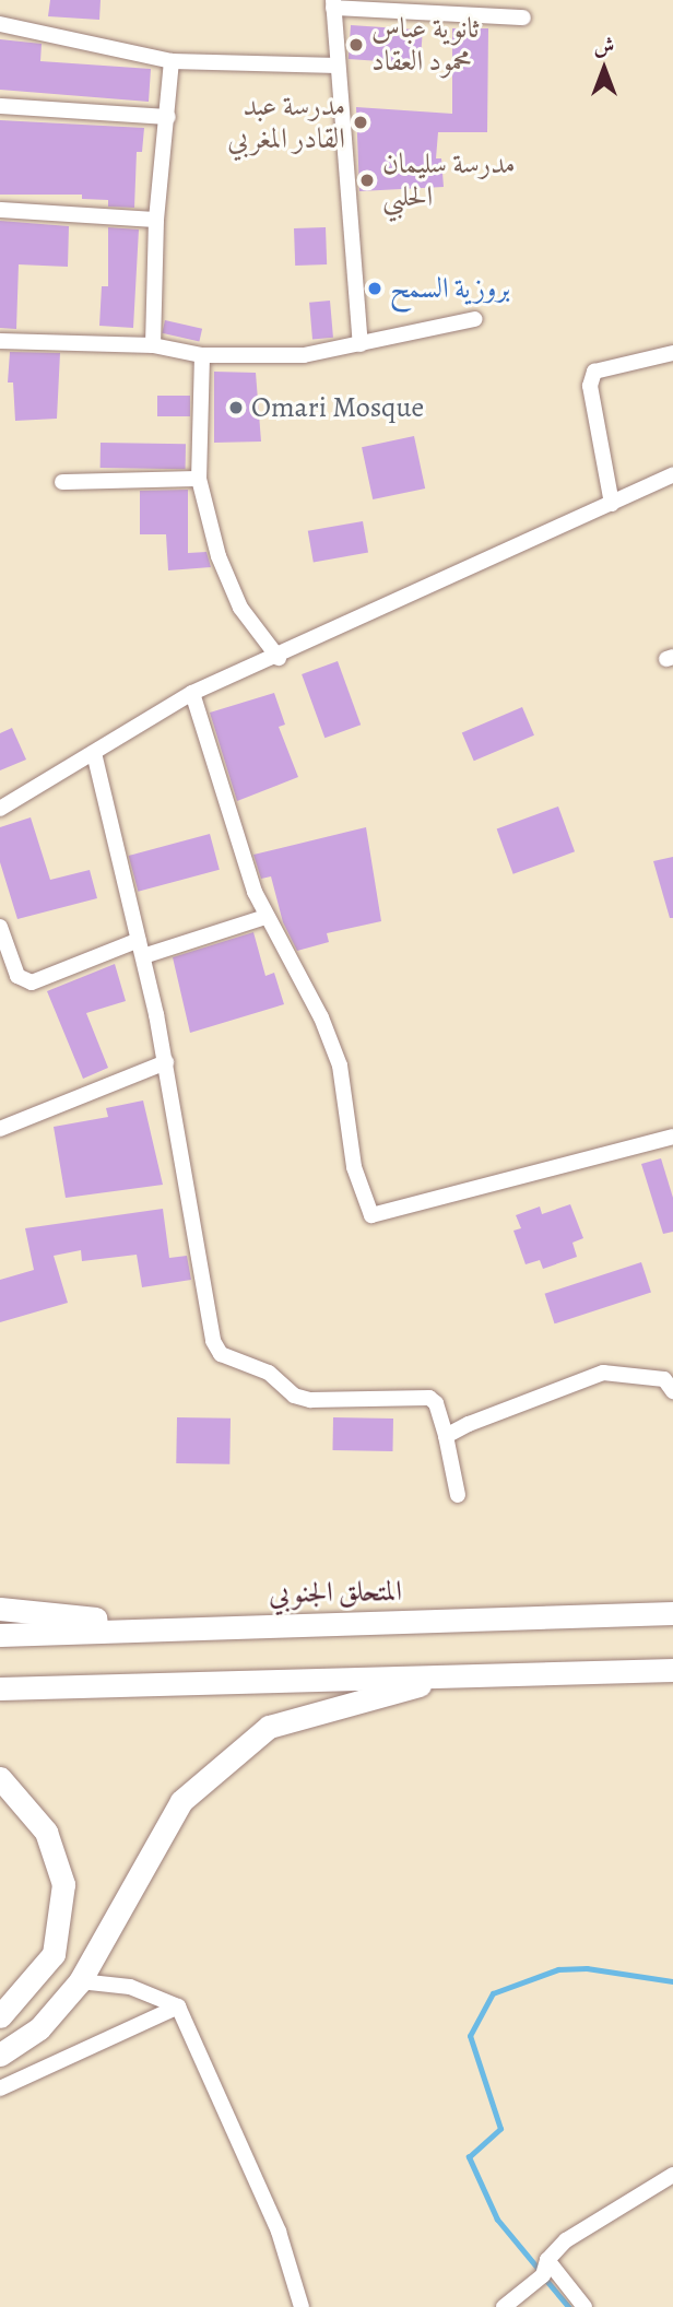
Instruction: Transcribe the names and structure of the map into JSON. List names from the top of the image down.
{
  "streets": {
    "highway": ["المتحلق الجنوبي"]
  },
  "places": [
    "ثانوية عباس محمود العقاد",
    "مدرسة عبد القادر المغربي",
    "مدرسة سليمان الحلبي",
    "بروزية السمح",
    "Omari Mosque"
  ],
  "north": "top"
}
